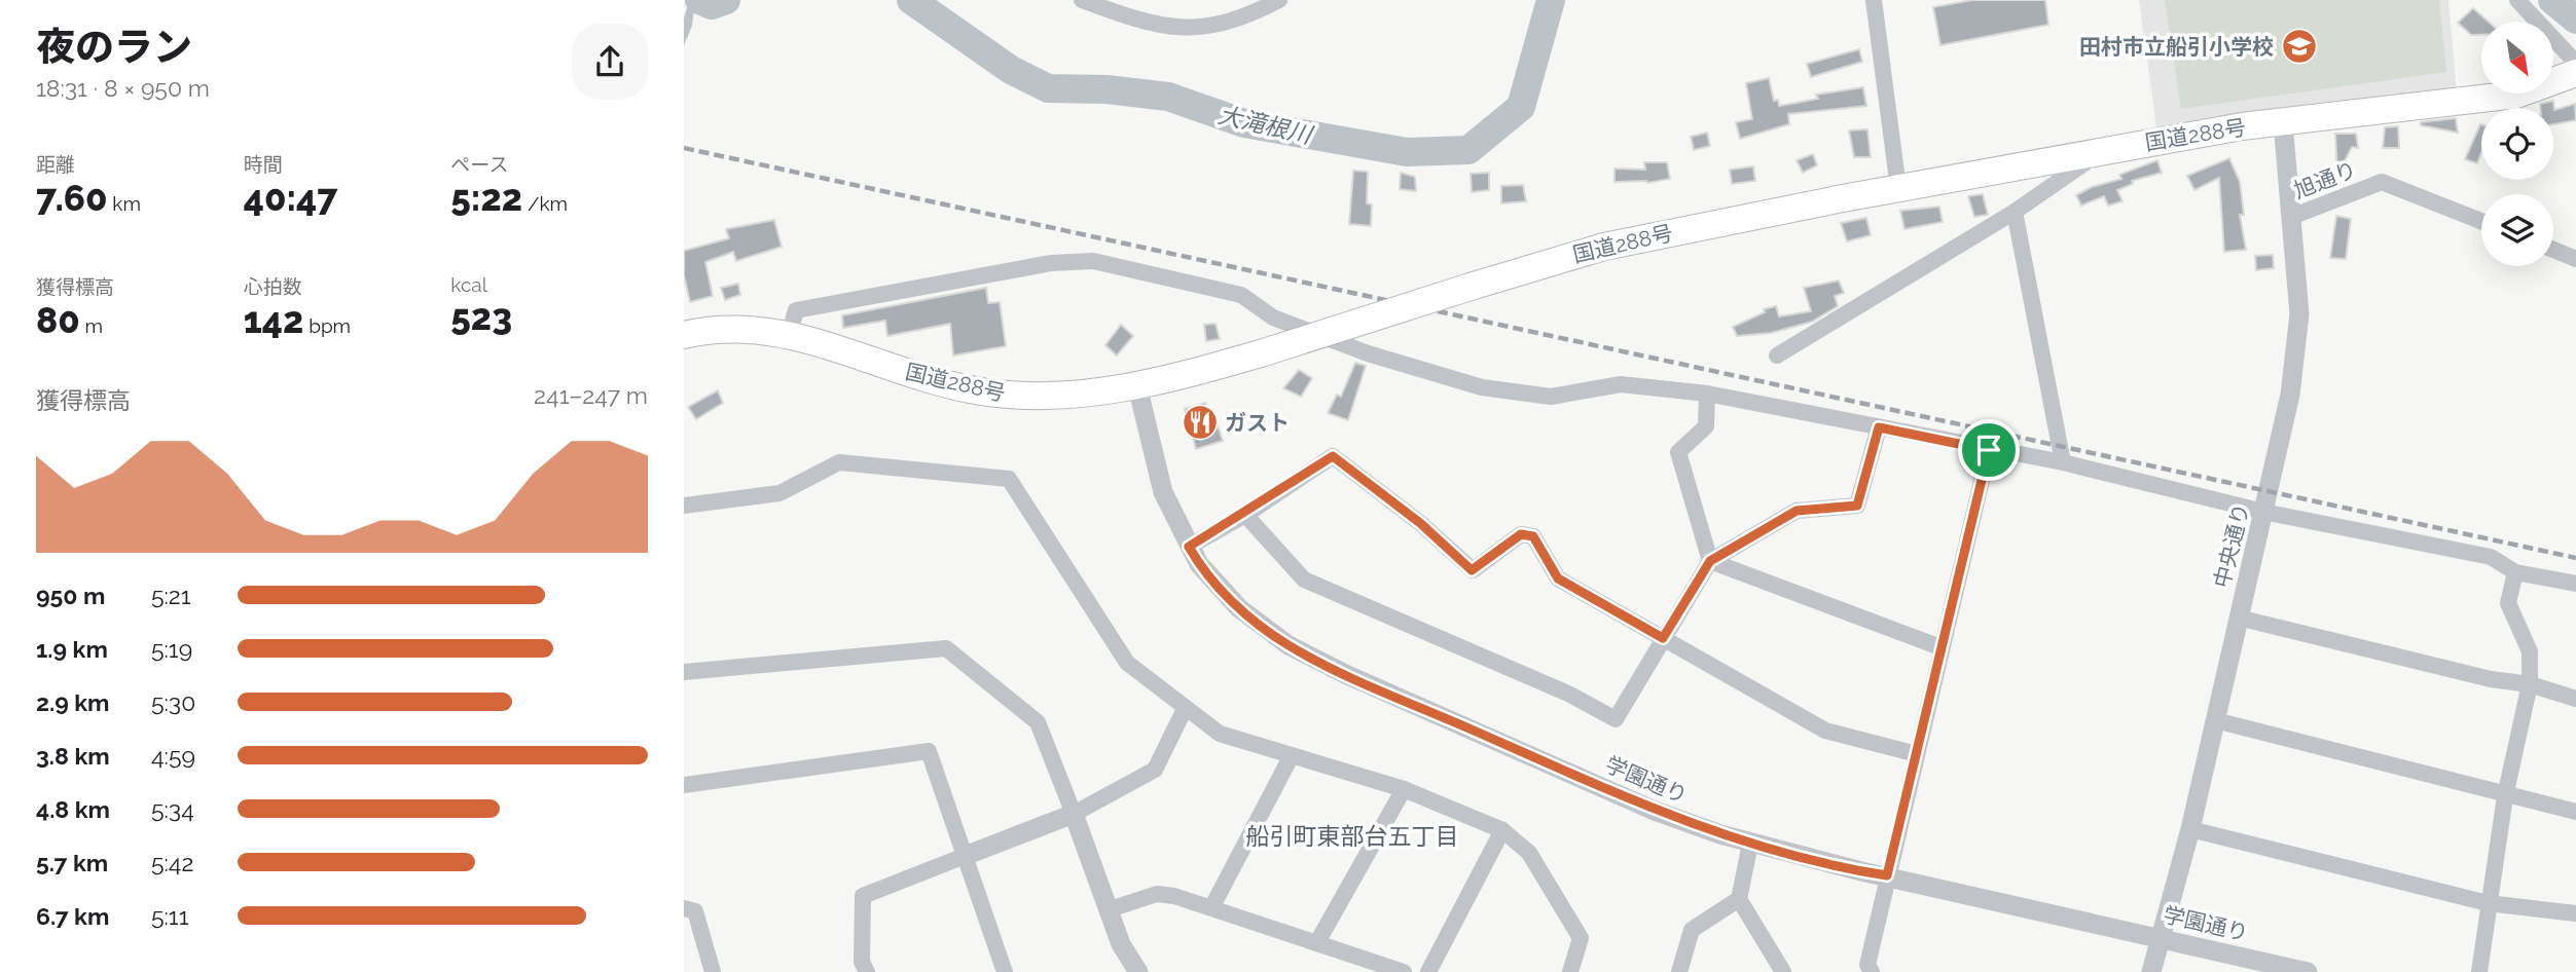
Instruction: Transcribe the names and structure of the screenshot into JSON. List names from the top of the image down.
{
  "streets": {
    "highway": ["国道288号"],
    "street": ["旭通り", "中央通り", "学園通り"]
  },
  "crossings": [
    ["国道288号", "中央通り"],
    ["国道288号", "学園通り"],
    ["旭通り", "中央通り"],
    ["中央通り", "学園通り"]
  ],
  "districts": ["船引町東部台五丁目"],
  "water": ["大滝根川"],
  "places": {
    "school or university": ["田村市立船引小学校"],
    "restaurant": ["ガスト"]
  },
  "north": "bottom right",
  "page": {
    "heading": ["夜のラン", "18:31 · 8 × 950 m"],
    "stats": [
      ["距離", "7.60 km"],
      ["時間", "40:47"],
      ["ペース", "5:22 /km"],
      ["獲得標高", "80 m"],
      ["心拍数", "142 bpm"],
      ["kcal", "523"]
    ],
    "chart": ["獲得標高", "241–247 m"],
    "list": [
      {
        "name": "950 m",
        "note": "5:21"
      },
      {
        "name": "1.9 km",
        "note": "5:19"
      },
      {
        "name": "2.9 km",
        "note": "5:30"
      },
      {
        "name": "3.8 km",
        "note": "4:59"
      },
      {
        "name": "4.8 km",
        "note": "5:34"
      },
      {
        "name": "5.7 km",
        "note": "5:42"
      },
      {
        "name": "6.7 km",
        "note": "5:11"
      }
    ]
  }
}
